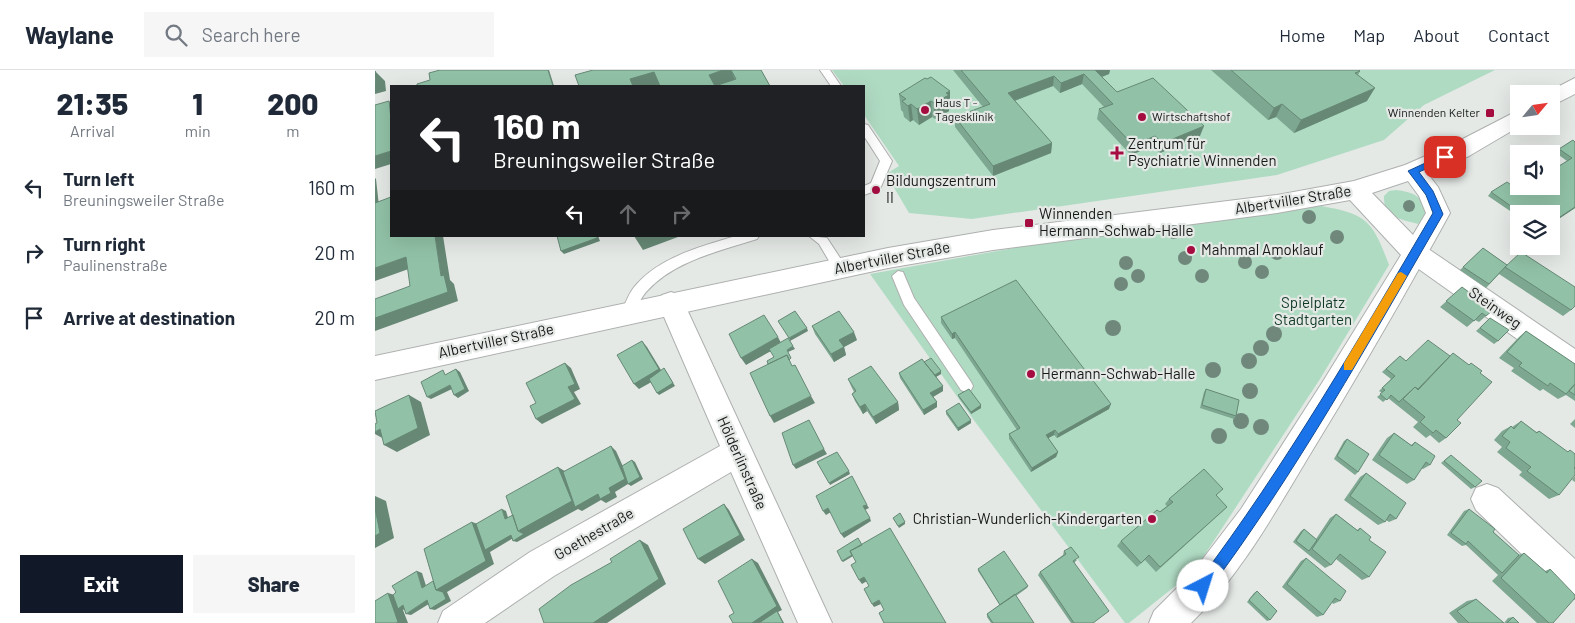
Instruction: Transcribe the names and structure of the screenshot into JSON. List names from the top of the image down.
{
  "streets": {
    "street": [
      "Albertviller Straße",
      "Steinweg",
      "Hölderlinstraße",
      "Goethestraße"
    ]
  },
  "crossings": [
    ["Albertviller Straße", "Steinweg"],
    ["Albertviller Straße", "Hölderlinstraße"],
    ["Hölderlinstraße", "Goethestraße"]
  ],
  "parks": ["Spielplatz Stadtgarten"],
  "places": {
    "other": [
      "Haus T - Tagesklinik",
      "Wirtschaftshof",
      "Bildungszentrum II",
      "Mahnmal Amoklauf",
      "Hermann-Schwab-Halle",
      "Christian-Wunderlich-Kindergarten"
    ],
    "transit": ["Winnenden Kelter", "Winnenden Hermann-Schwab-Halle"],
    "health": ["Zentrum für Psychiatrie Winnenden"]
  },
  "north": "top right",
  "page": {
    "header": "Waylane",
    "search": "Search here",
    "nav": [
      "Home",
      "Map",
      "About",
      "Contact"
    ],
    "eta": [
      "21:35",
      "Arrival",
      "1",
      "min",
      "200",
      "m"
    ],
    "turn": ["160 m", "Breuningsweiler Straße"],
    "list": [
      {
        "name": "Turn left",
        "note": "Breuningsweiler Straße",
        "value": "160 m"
      },
      {
        "name": "Turn right",
        "note": "Paulinenstraße",
        "value": "20 m"
      },
      {
        "name": "Arrive at destination",
        "value": "20 m"
      }
    ],
    "buttons": ["Exit", "Share"]
  }
}
